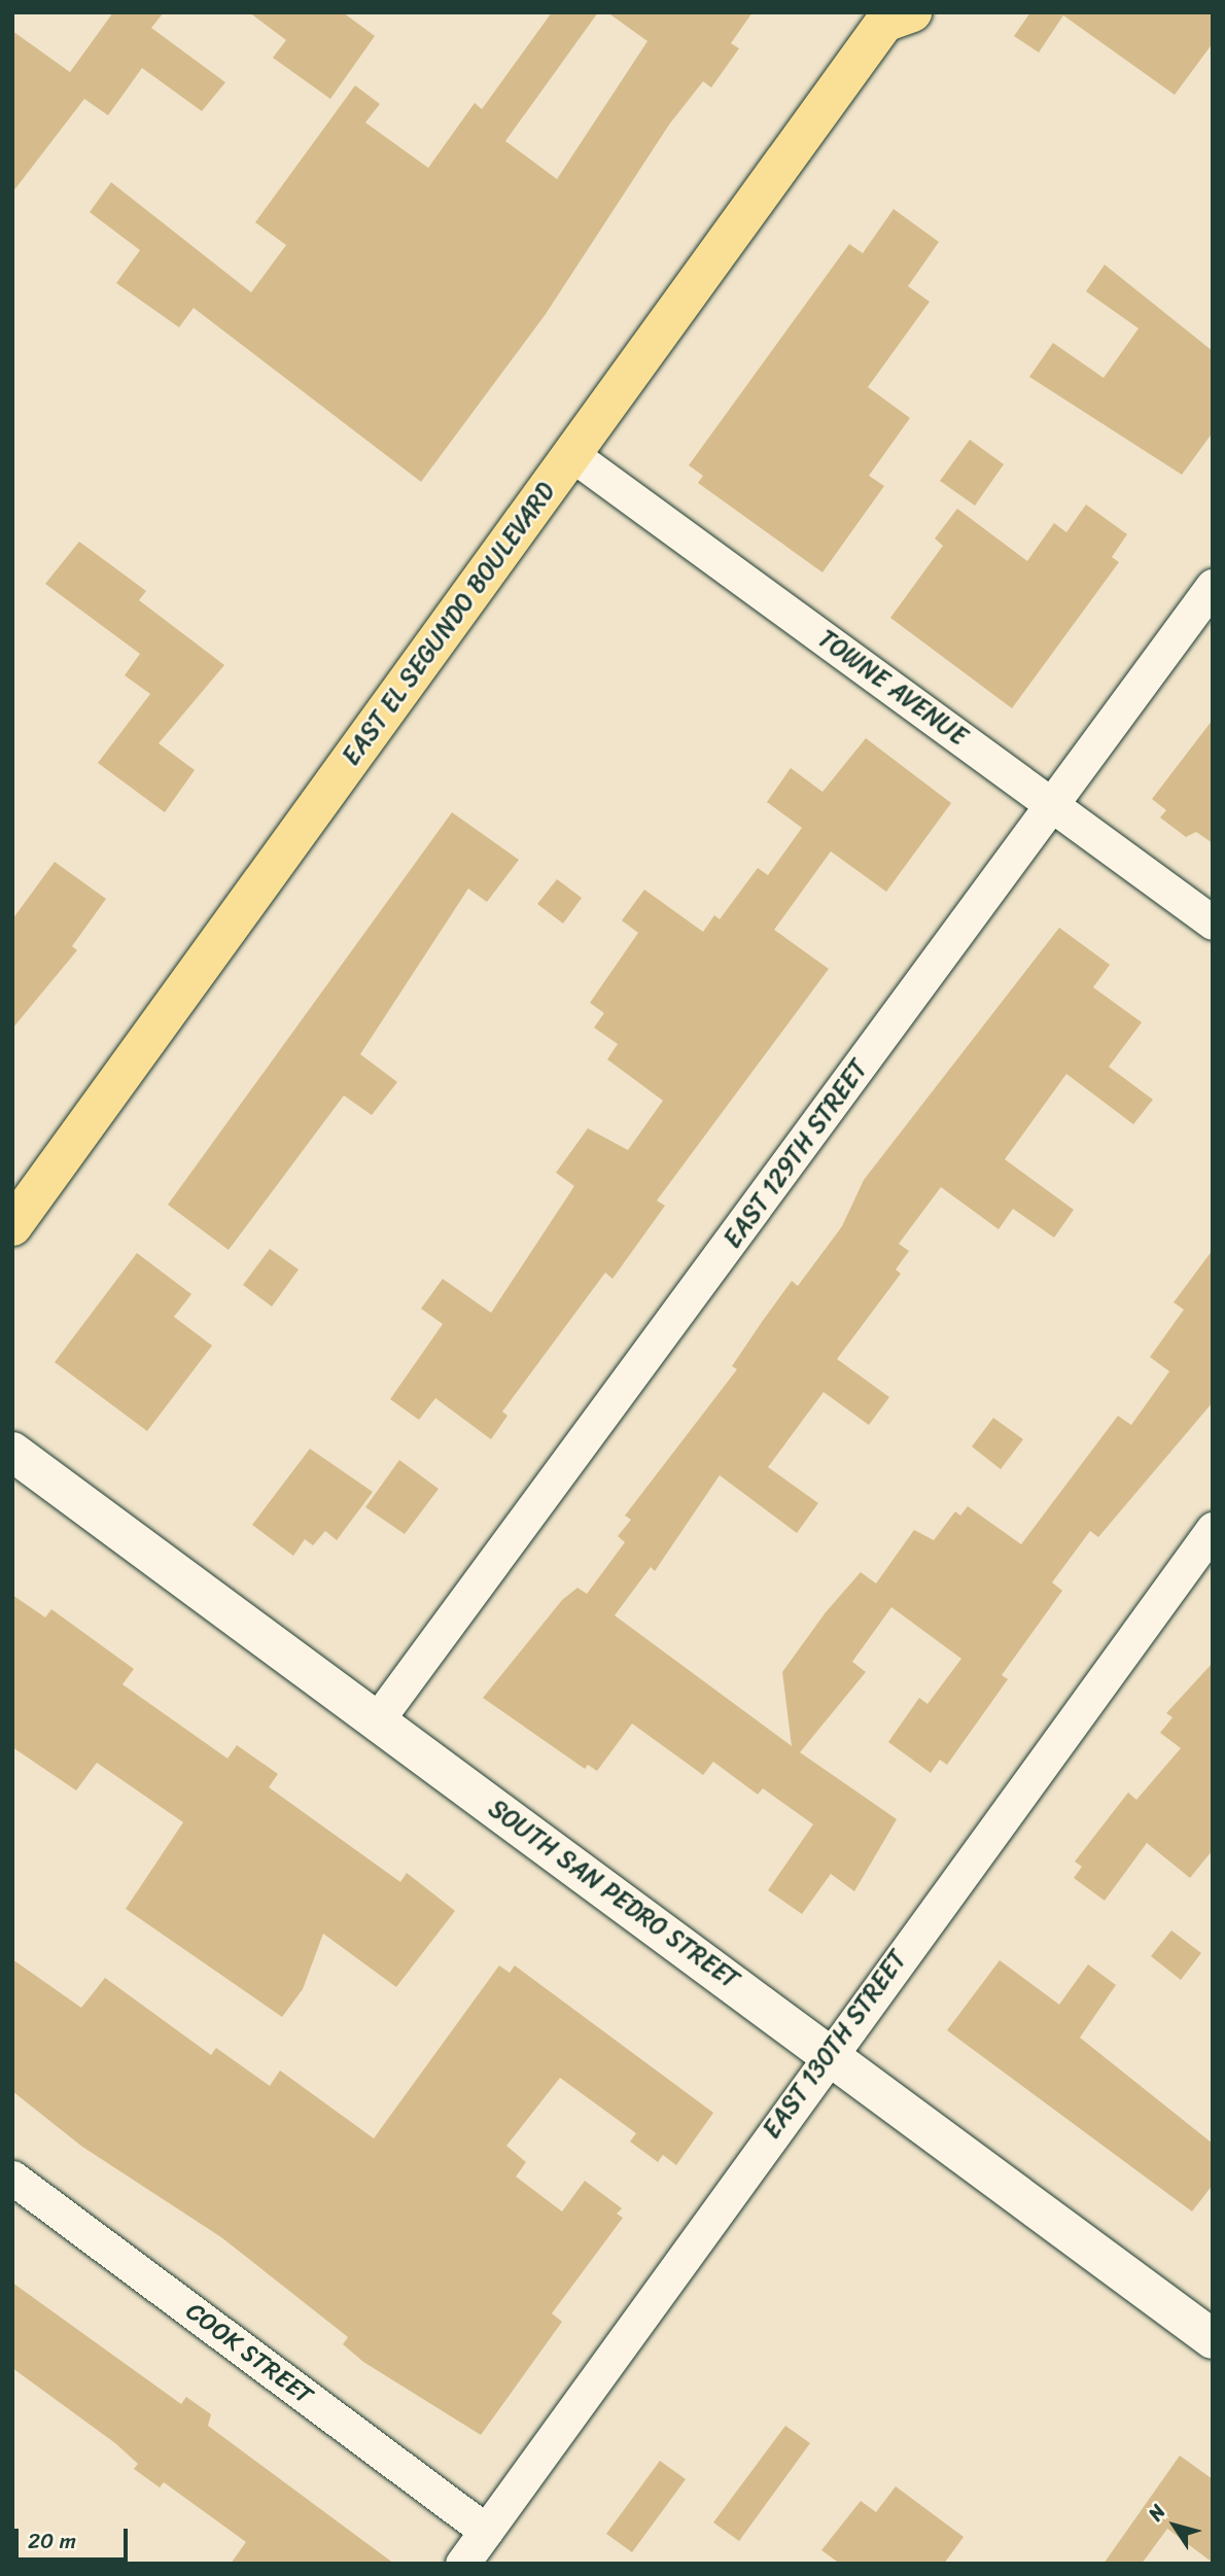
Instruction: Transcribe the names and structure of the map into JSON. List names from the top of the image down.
{
  "streets": {
    "main road": ["EAST EL SEGUNDO BOULEVARD"],
    "street": [
      "TOWNE AVENUE",
      "EAST 129TH STREET",
      "SOUTH SAN PEDRO STREET",
      "EAST 130TH STREET",
      "COOK STREET"
    ]
  },
  "crossings": [
    ["EAST EL SEGUNDO BOULEVARD", "TOWNE AVENUE"],
    ["TOWNE AVENUE", "EAST 129TH STREET"],
    ["EAST 129TH STREET", "SOUTH SAN PEDRO STREET"],
    ["SOUTH SAN PEDRO STREET", "EAST 130TH STREET"],
    ["EAST 130TH STREET", "COOK STREET"]
  ],
  "scale_bar": "20 m",
  "north": "top left"
}
